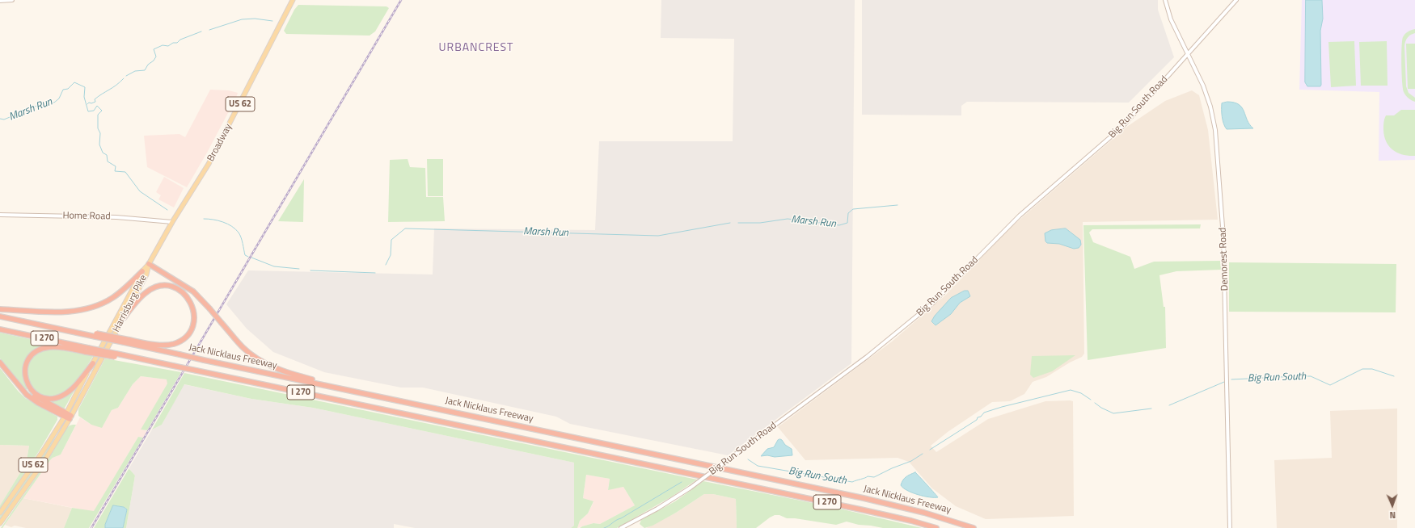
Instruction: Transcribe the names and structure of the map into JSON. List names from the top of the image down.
{
  "streets": {
    "highway": ["I 270", "Jack Nicklaus Freeway"],
    "main road": ["US 62", "Broadway", "Harrisburg Pike"],
    "street": ["Big Run South Road", "Home Road", "Demorest Road"]
  },
  "crossings": [
    ["Big Run South Road", "Demorest Road"],
    ["Broadway", "Home Road"],
    ["Broadway", "Harrisburg Pike"]
  ],
  "districts": ["URBANCREST"],
  "water": ["Marsh Run", "Big Run South"],
  "north": "bottom"
}
